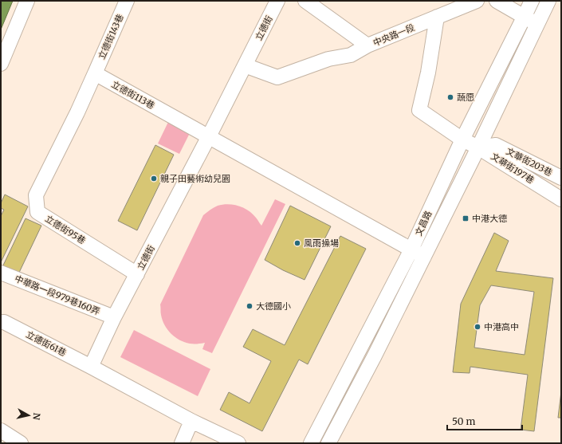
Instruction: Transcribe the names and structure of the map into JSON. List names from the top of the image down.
{
  "streets": {
    "street": [
      "立德街",
      "中央路一段",
      "立德街143巷",
      "立德街113巷",
      "文華街203巷",
      "文華街197巷",
      "文昌路",
      "立德街95巷",
      "中華路一段979巷160弄",
      "立德街61巷"
    ]
  },
  "crossings": [
    ["立德街", "立德街113巷"],
    ["立德街", "立德街95巷"],
    ["立德街", "中華路一段979巷160弄"],
    ["立德街", "立德街61巷"],
    ["立德街143巷", "立德街113巷"],
    ["立德街143巷", "立德街95巷"],
    ["立德街113巷", "文昌路"],
    ["立德街113巷", "立德街95巷"],
    ["文華街203巷", "文華街197巷"],
    ["文華街203巷", "文昌路"],
    ["文華街197巷", "文昌路"]
  ],
  "places": {
    "other": [
      "蔬愿",
      "親子田藝術幼兒園",
      "風雨操場",
      "大德國小",
      "中港高中"
    ],
    "transit": ["中港大德"]
  },
  "scale_bar": "50 m",
  "north": "right"
}
